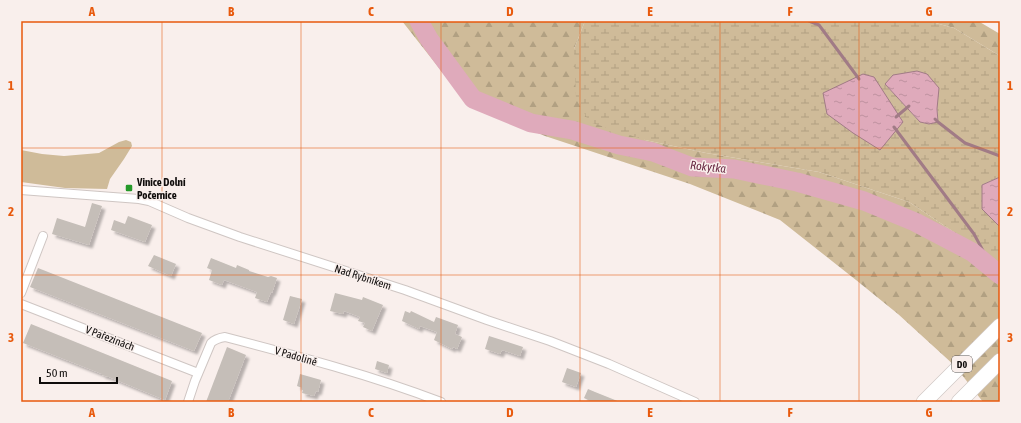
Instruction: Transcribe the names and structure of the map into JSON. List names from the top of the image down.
{
  "streets": {
    "highway": ["D0"],
    "street": ["Nad Rybníkem", "V Pařezinách", "V Padolině"]
  },
  "crossings": [
    ["V Pařezinách", "V Padolině"]
  ],
  "water": ["Rokytka"],
  "places": {
    "transit": ["Vinice Dolní Počernice"]
  },
  "scale_bar": "50 m",
  "grid": {
    "columns": [
      "A",
      "B",
      "C",
      "D",
      "E",
      "F",
      "G"
    ],
    "rows": ["1", "2", "3"]
  }
}
